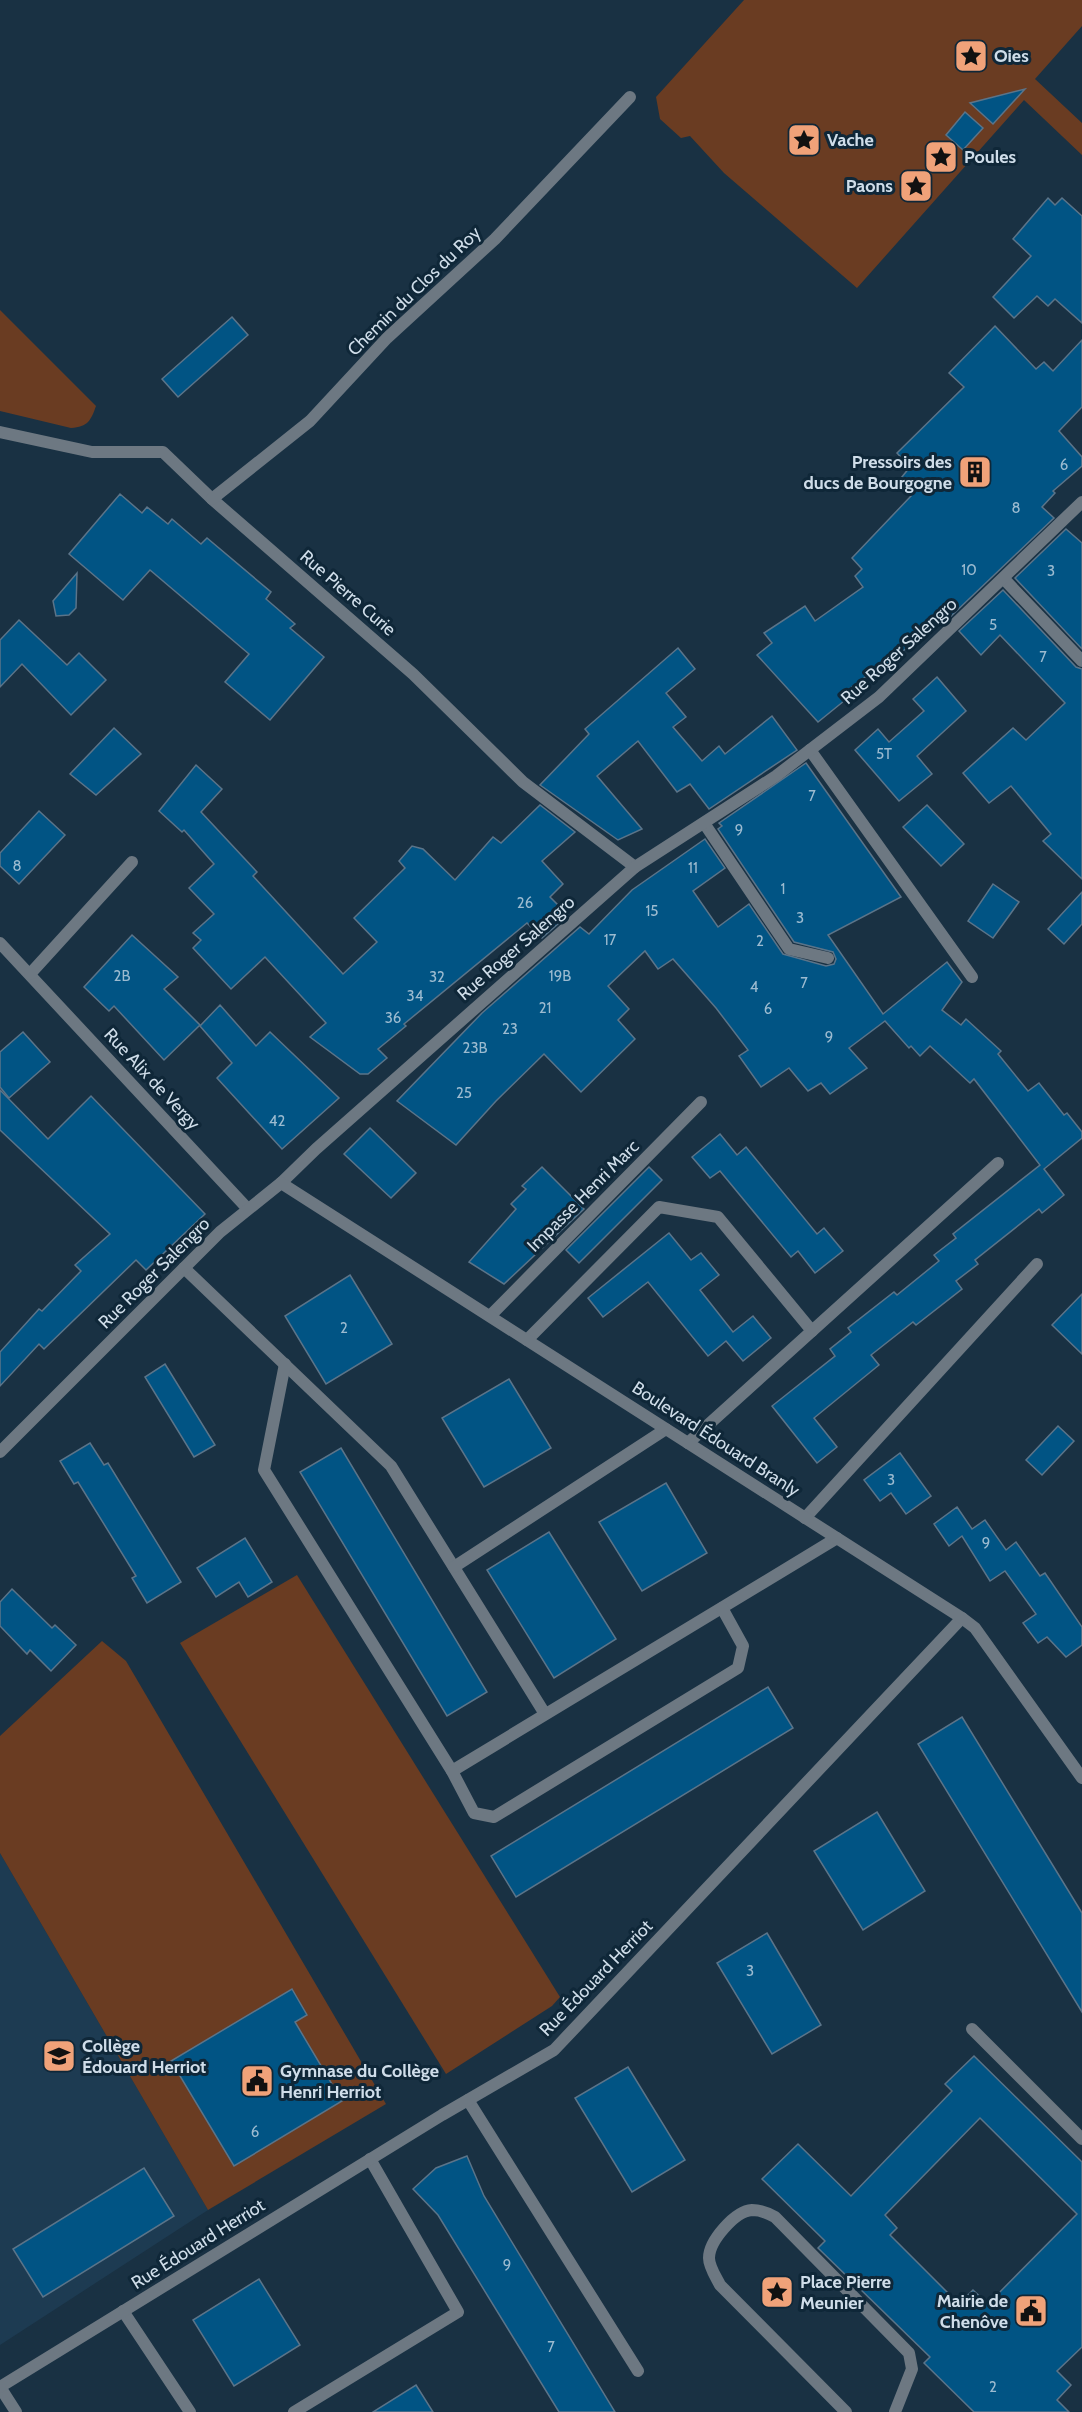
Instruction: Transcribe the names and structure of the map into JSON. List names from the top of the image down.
{
  "streets": {
    "street": [
      "Chemin du Clos du Roy",
      "Rue Pierre Curie",
      "Rue Roger Salengro",
      "Rue Alix de Vergy",
      "Impasse Henri Marc",
      "Boulevard Édouard Branly",
      "Rue Édouard Herriot"
    ]
  },
  "crossings": [
    ["Chemin du Clos du Roy", "Rue Pierre Curie"],
    ["Rue Pierre Curie", "Rue Roger Salengro"],
    ["Rue Roger Salengro", "Rue Alix de Vergy"],
    ["Rue Roger Salengro", "Boulevard Édouard Branly"],
    ["Impasse Henri Marc", "Boulevard Édouard Branly"],
    ["Boulevard Édouard Branly", "Rue Édouard Herriot"]
  ],
  "places": {
    "place": [
      "Oies",
      "Vache",
      "Poules",
      "Paons",
      "Place Pierre Meunier"
    ],
    "building": ["Pressoirs des ducs de Bourgogne"],
    "school or university": ["Collège Édouard Herriot"],
    "public building": ["Gymnase du Collège Henri Herriot", "Mairie de Chenôve"]
  },
  "house_numbers": [
    "6",
    "8",
    "10",
    "3",
    "5",
    "7",
    "5T",
    "7",
    "9",
    "8",
    "11",
    "1",
    "26",
    "15",
    "3",
    "17",
    "2",
    "2B",
    "19B",
    "32",
    "7",
    "4",
    "34",
    "21",
    "6",
    "36",
    "23",
    "9",
    "23B",
    "25",
    "42",
    "2",
    "3",
    "9",
    "3",
    "6",
    "9",
    "7",
    "2"
  ]
}
